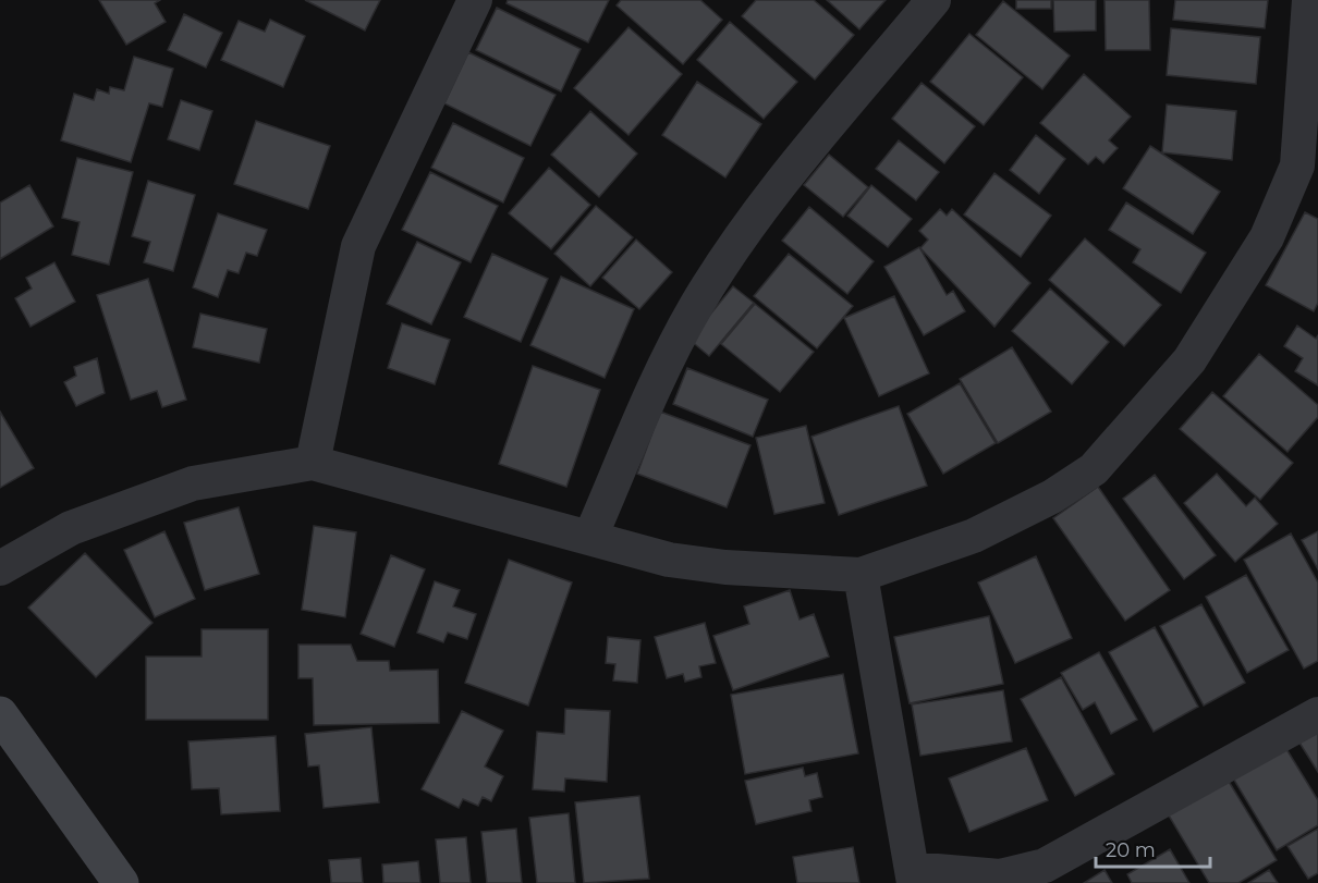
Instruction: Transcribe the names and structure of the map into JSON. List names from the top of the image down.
{
  "scale_bar": "20 m"
}
